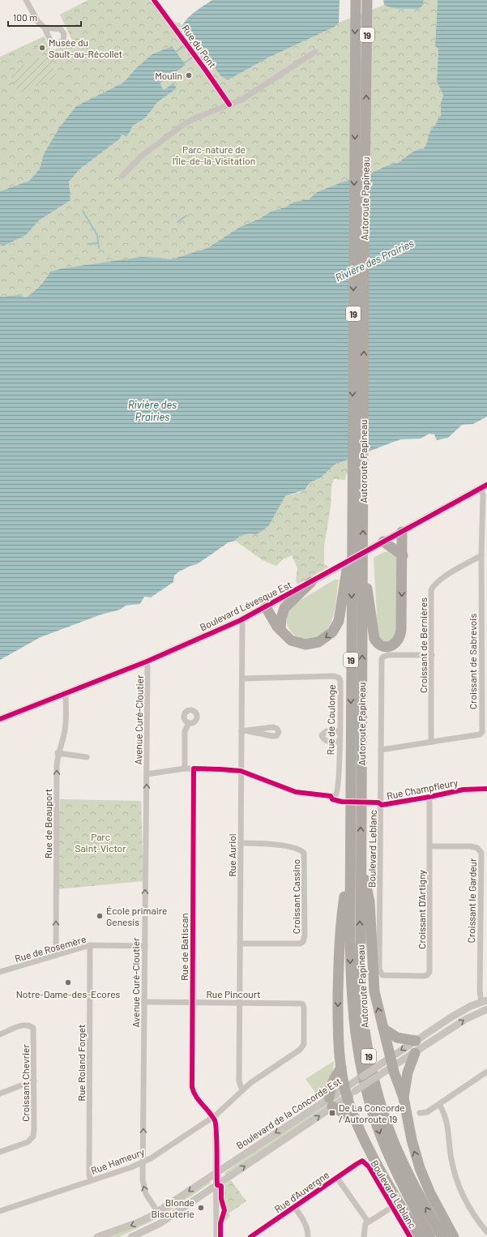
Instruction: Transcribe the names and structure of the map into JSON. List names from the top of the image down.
{
  "streets": {
    "highway": ["19", "Autoroute Papineau"],
    "street": [
      "Rue du Pont",
      "Boulevard Lévesque Est",
      "Croissant de Bernières",
      "Croissant de Sabrevois",
      "Avenue Curé-Cloutier",
      "Rue de Coulonge",
      "Rue Champfleury",
      "Rue de Beauport",
      "Boulevard Leblanc",
      "Rue Auriol",
      "Croissant Cassino",
      "Croissant le Gardeur",
      "Croissant D'Artigny",
      "Rue de Batiscan",
      "Rue de Rosemère",
      "Rue Pincourt",
      "Rue Roland Forget",
      "Croissant Chevrier",
      "Boulevard de la Concorde Est",
      "Rue Hameury",
      "Rue d'Auvergne"
    ]
  },
  "crossings": [
    ["Boulevard Lévesque Est", "Croissant de Sabrevois"],
    ["Boulevard Lévesque Est", "Avenue Curé-Cloutier"],
    ["Boulevard Lévesque Est", "Rue de Beauport"],
    ["Boulevard Lévesque Est", "Rue Auriol"],
    ["Croissant de Bernières", "Croissant de Sabrevois"],
    ["Croissant de Bernières", "Boulevard Leblanc"],
    ["Croissant de Sabrevois", "Boulevard Leblanc"],
    ["Avenue Curé-Cloutier", "Rue de Rosemère"],
    ["Avenue Curé-Cloutier", "Rue Pincourt"],
    ["Avenue Curé-Cloutier", "Boulevard de la Concorde Est"],
    ["Avenue Curé-Cloutier", "Rue Hameury"],
    ["Rue de Coulonge", "Rue Auriol"],
    ["Rue Champfleury", "Boulevard Leblanc"],
    ["Rue Champfleury", "Croissant D'Artigny"],
    ["Rue de Beauport", "Rue de Rosemère"],
    ["Boulevard Leblanc", "Croissant D'Artigny"],
    ["Boulevard Leblanc", "Rue d'Auvergne"],
    ["Rue Auriol", "Croissant Cassino"],
    ["Rue Auriol", "Rue Pincourt"],
    ["Rue Auriol", "Rue Hameury"],
    ["Croissant le Gardeur", "Croissant D'Artigny"],
    ["Croissant le Gardeur", "Boulevard de la Concorde Est"],
    ["Rue de Batiscan", "Rue Pincourt"],
    ["Rue de Batiscan", "Rue Hameury"],
    ["Rue de Rosemère", "Rue Roland Forget"],
    ["Rue Pincourt", "Rue Hameury"],
    ["Rue Roland Forget", "Rue Hameury"]
  ],
  "one_way": ["Avenue Curé-Cloutier", "Rue de Beauport"],
  "water": ["Rivière des Prairies"],
  "parks": ["Parc-nature de l'Île-de-la-Visitation", "Parc Saint-Victor"],
  "places": {
    "other": [
      "Musée du Sault-au-Récollet",
      "Moulin",
      "École primaire Genesis",
      "Notre-Dame-des-Ecores",
      "Blonde Biscuterie"
    ],
    "transit": ["De La Concorde / Autoroute 19"]
  },
  "scale_bar": "100 m"
}
